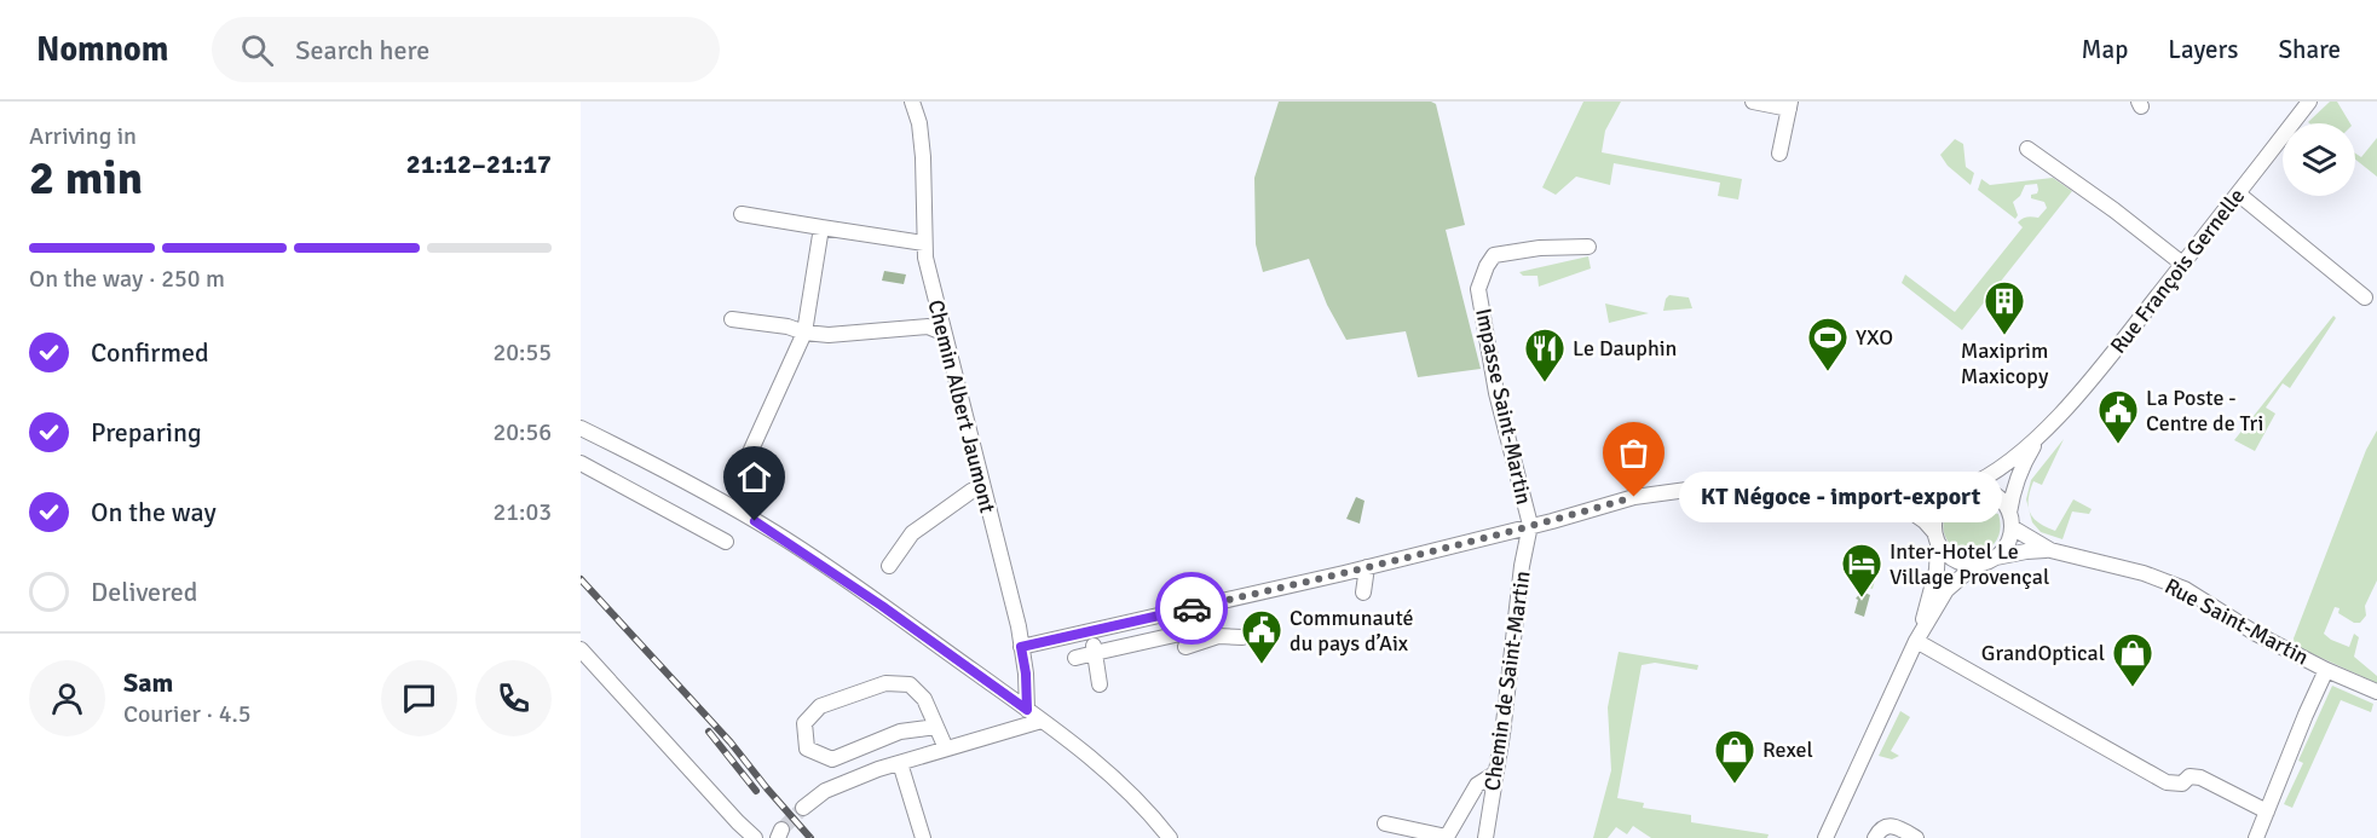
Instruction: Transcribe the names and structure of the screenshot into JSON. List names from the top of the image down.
{
  "streets": {
    "street": [
      "Rue François Gernelle",
      "Chemin Albert Jaumont",
      "Impasse Saint-Martin",
      "Rue Saint-Martin",
      "Chemin de Saint-Martin"
    ]
  },
  "crossings": [
    ["Impasse Saint-Martin", "Chemin de Saint-Martin"]
  ],
  "places": {
    "building": ["Maxiprim Maxicopy"],
    "sports": ["YXO"],
    "restaurant": ["Le Dauphin"],
    "public building": ["La Poste - Centre de Tri", "Communauté du pays d’Aix"],
    "other": ["KT Négoce - import-export"],
    "hotel": ["Inter-Hotel Le Village Provençal"],
    "shop": ["GrandOptical", "Rexel"]
  },
  "page": {
    "header": "Nomnom",
    "search": "Search here",
    "nav": ["Map", "Layers", "Share"],
    "heading": ["2 min", "Arriving in", "21:12–21:17"],
    "panel": ["Sam", "Courier · 4.5"],
    "bar": "On the way · 250 m",
    "list": [
      ["Confirmed", "20:55"],
      ["Preparing", "20:56"],
      ["On the way", "21:03"],
      "Delivered"
    ],
    "bubble": "KT Négoce - import-export"
  }
}
